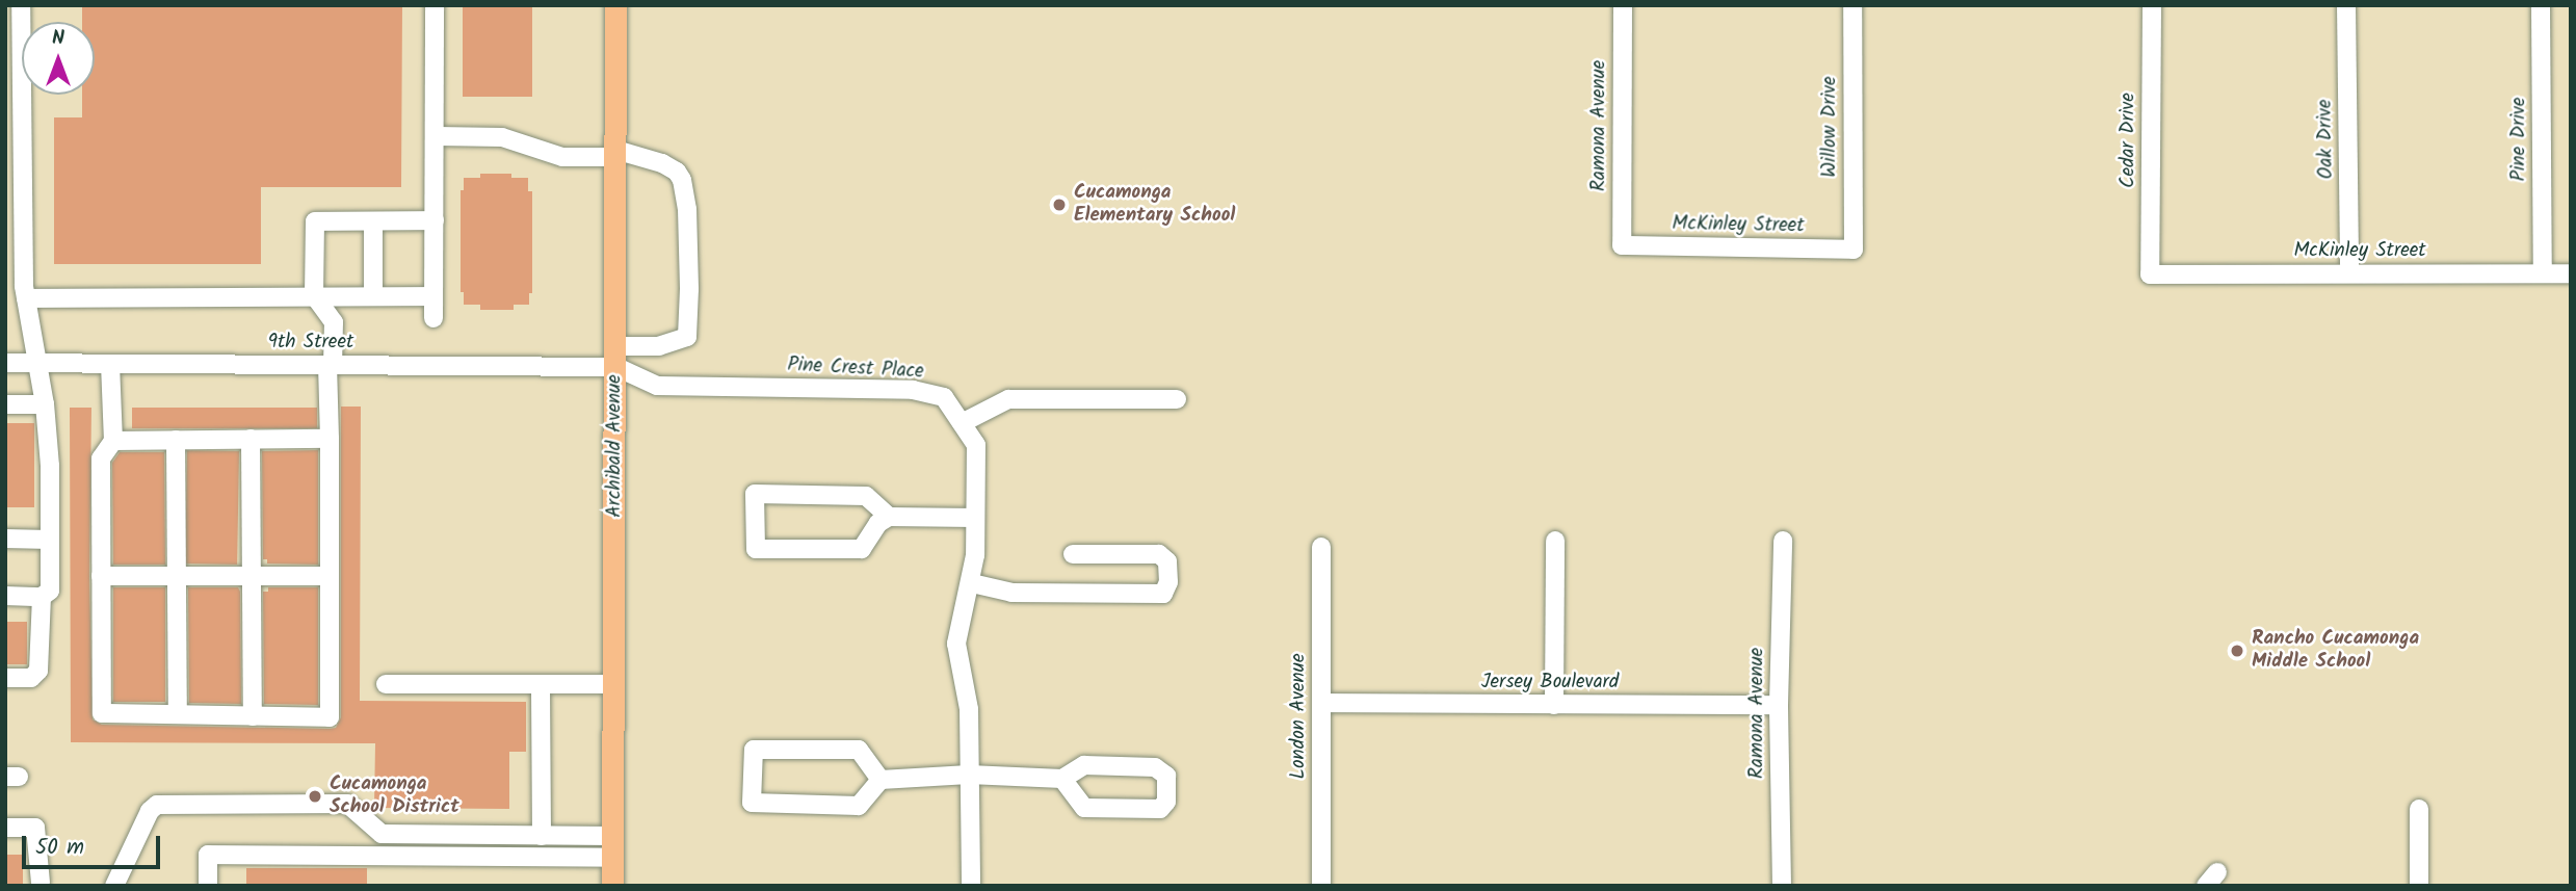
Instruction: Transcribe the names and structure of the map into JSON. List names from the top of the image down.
{
  "streets": {
    "main road": ["Archibald Avenue"],
    "street": [
      "Ramona Avenue",
      "Willow Drive",
      "Oak Drive",
      "Pine Drive",
      "Cedar Drive",
      "McKinley Street",
      "9th Street",
      "Pine Crest Place",
      "Jersey Boulevard",
      "London Avenue"
    ]
  },
  "crossings": [
    ["Ramona Avenue", "McKinley Street"],
    ["Ramona Avenue", "Jersey Boulevard"],
    ["Willow Drive", "McKinley Street"],
    ["Oak Drive", "McKinley Street"],
    ["Pine Drive", "McKinley Street"],
    ["Cedar Drive", "McKinley Street"],
    ["9th Street", "Pine Crest Place"],
    ["9th Street", "Archibald Avenue"],
    ["Pine Crest Place", "Archibald Avenue"],
    ["Jersey Boulevard", "London Avenue"]
  ],
  "places": ["Cucamonga Elementary School", "Rancho Cucamonga Middle School", "Cucamonga School District"],
  "scale_bar": "50 m",
  "north": "top"
}
